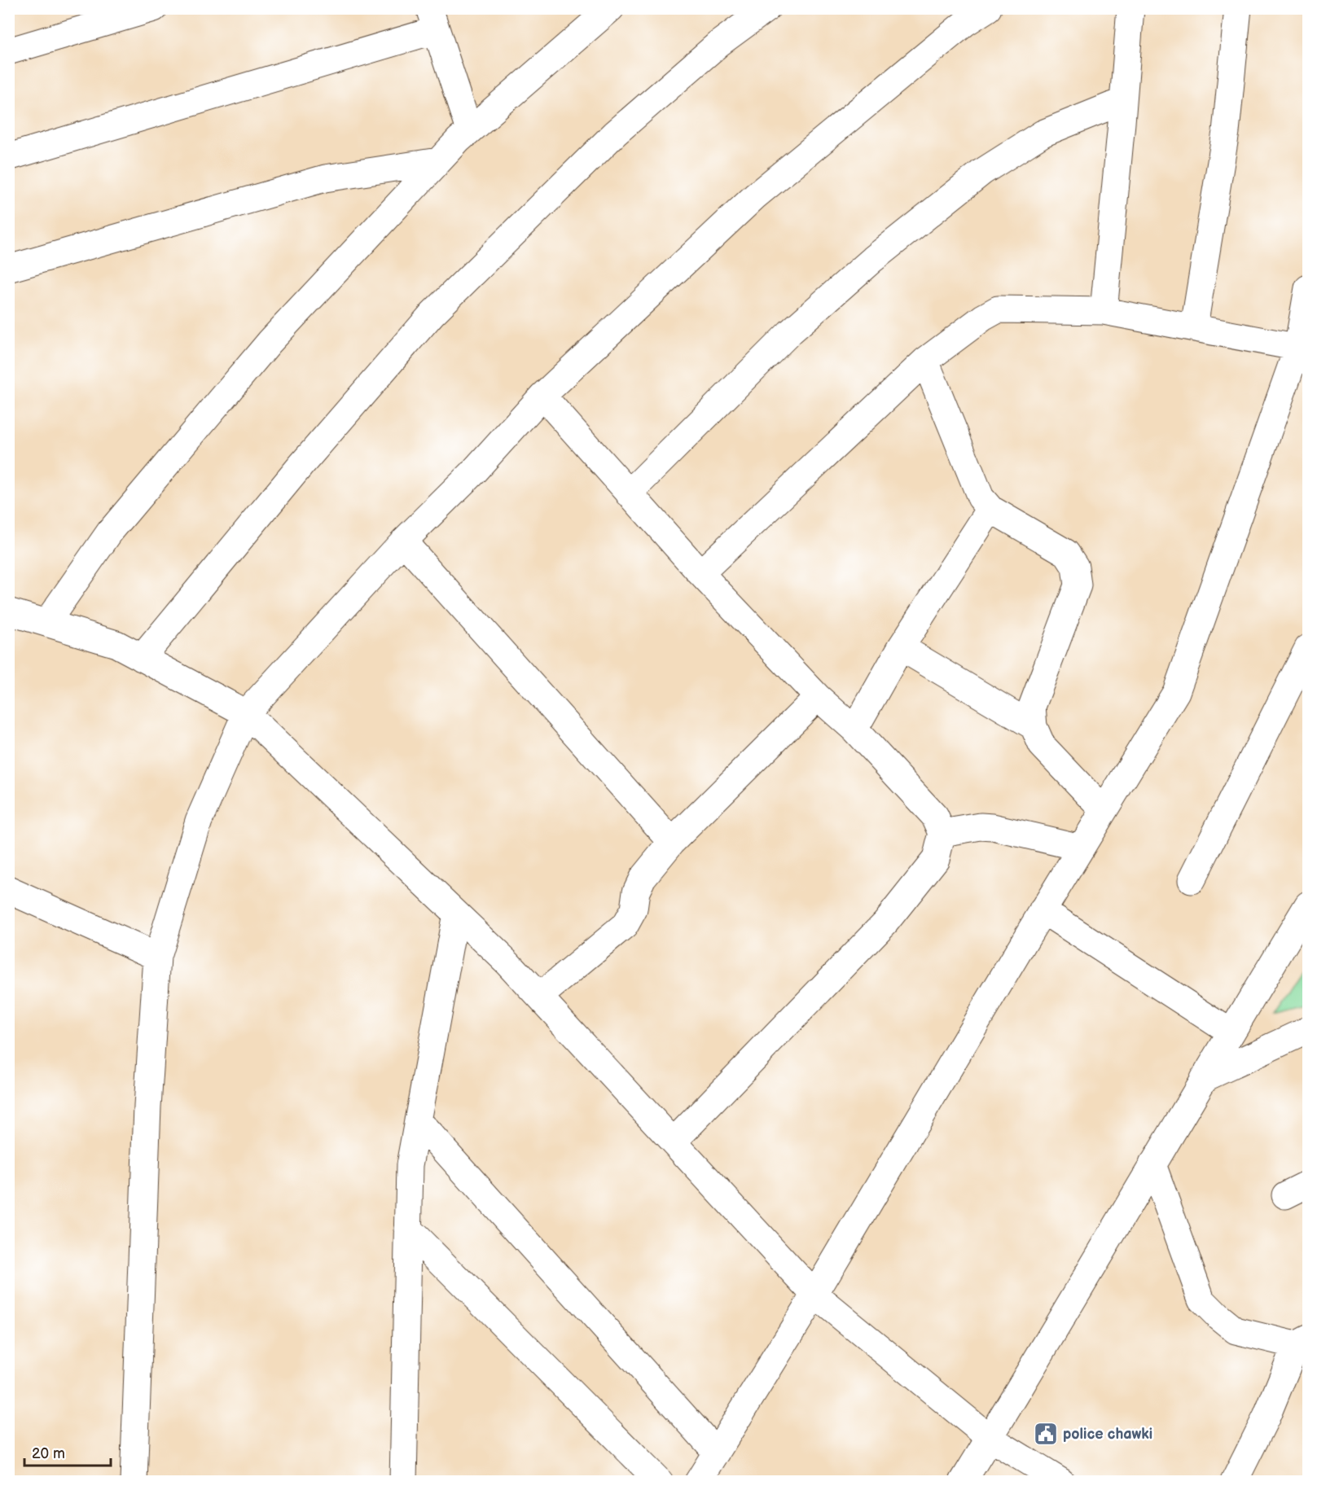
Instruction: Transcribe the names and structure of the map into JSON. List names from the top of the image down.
{
  "places": {
    "public building": ["police chawki"]
  },
  "scale_bar": "20 m"
}
